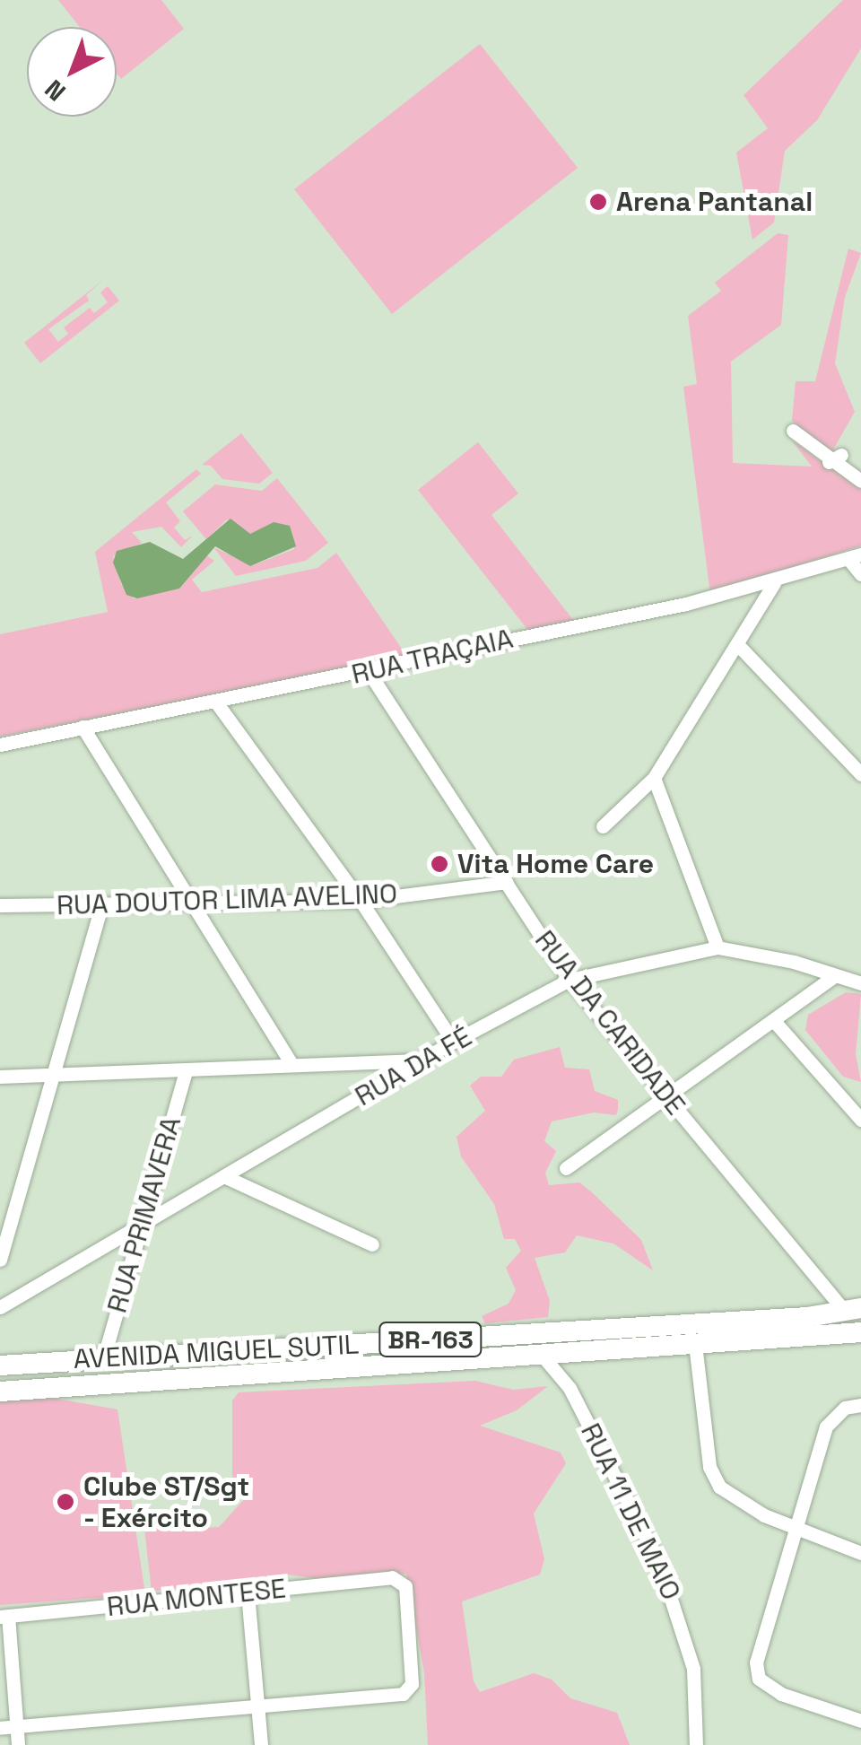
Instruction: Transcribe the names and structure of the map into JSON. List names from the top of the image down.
{
  "streets": {
    "highway": ["BR-163", "AVENIDA MIGUEL SUTIL"],
    "street": [
      "RUA TRAÇAIA",
      "RUA DOUTOR LIMA AVELINO",
      "RUA DA CARIDADE",
      "RUA DA FÉ",
      "RUA PRIMAVERA",
      "RUA 11 DE MAIO",
      "RUA MONTESE"
    ]
  },
  "crossings": [
    ["RUA TRAÇAIA", "RUA DA CARIDADE"],
    ["RUA DOUTOR LIMA AVELINO", "RUA DA CARIDADE"],
    ["RUA DA CARIDADE", "RUA DA FÉ"],
    ["RUA DA CARIDADE", "AVENIDA MIGUEL SUTIL"],
    ["RUA DA FÉ", "RUA PRIMAVERA"],
    ["RUA PRIMAVERA", "AVENIDA MIGUEL SUTIL"],
    ["AVENIDA MIGUEL SUTIL", "RUA 11 DE MAIO"]
  ],
  "places": ["Arena Pantanal", "Vita Home Care", "Clube ST/Sgt - Exército"],
  "north": "bottom left"
}
